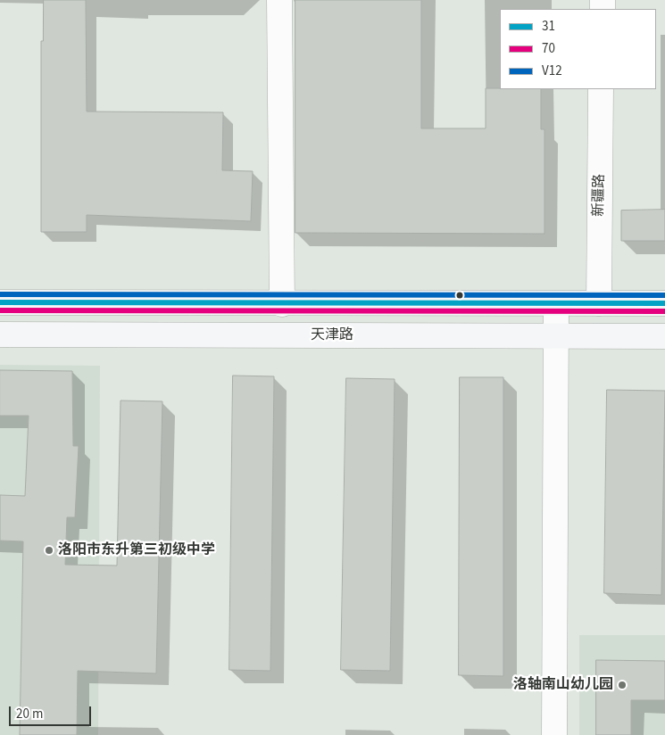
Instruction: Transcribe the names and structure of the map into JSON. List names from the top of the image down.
{
  "streets": {
    "main road": ["天津路"],
    "street": ["新疆路"]
  },
  "places": ["洛阳市东升第三初级中学", "洛轴南山幼儿园"],
  "lines": ["transit line V12", "transit line 31", "transit line 70"],
  "legend": ["31", "70", "V12"],
  "scale_bar": "20 m"
}
